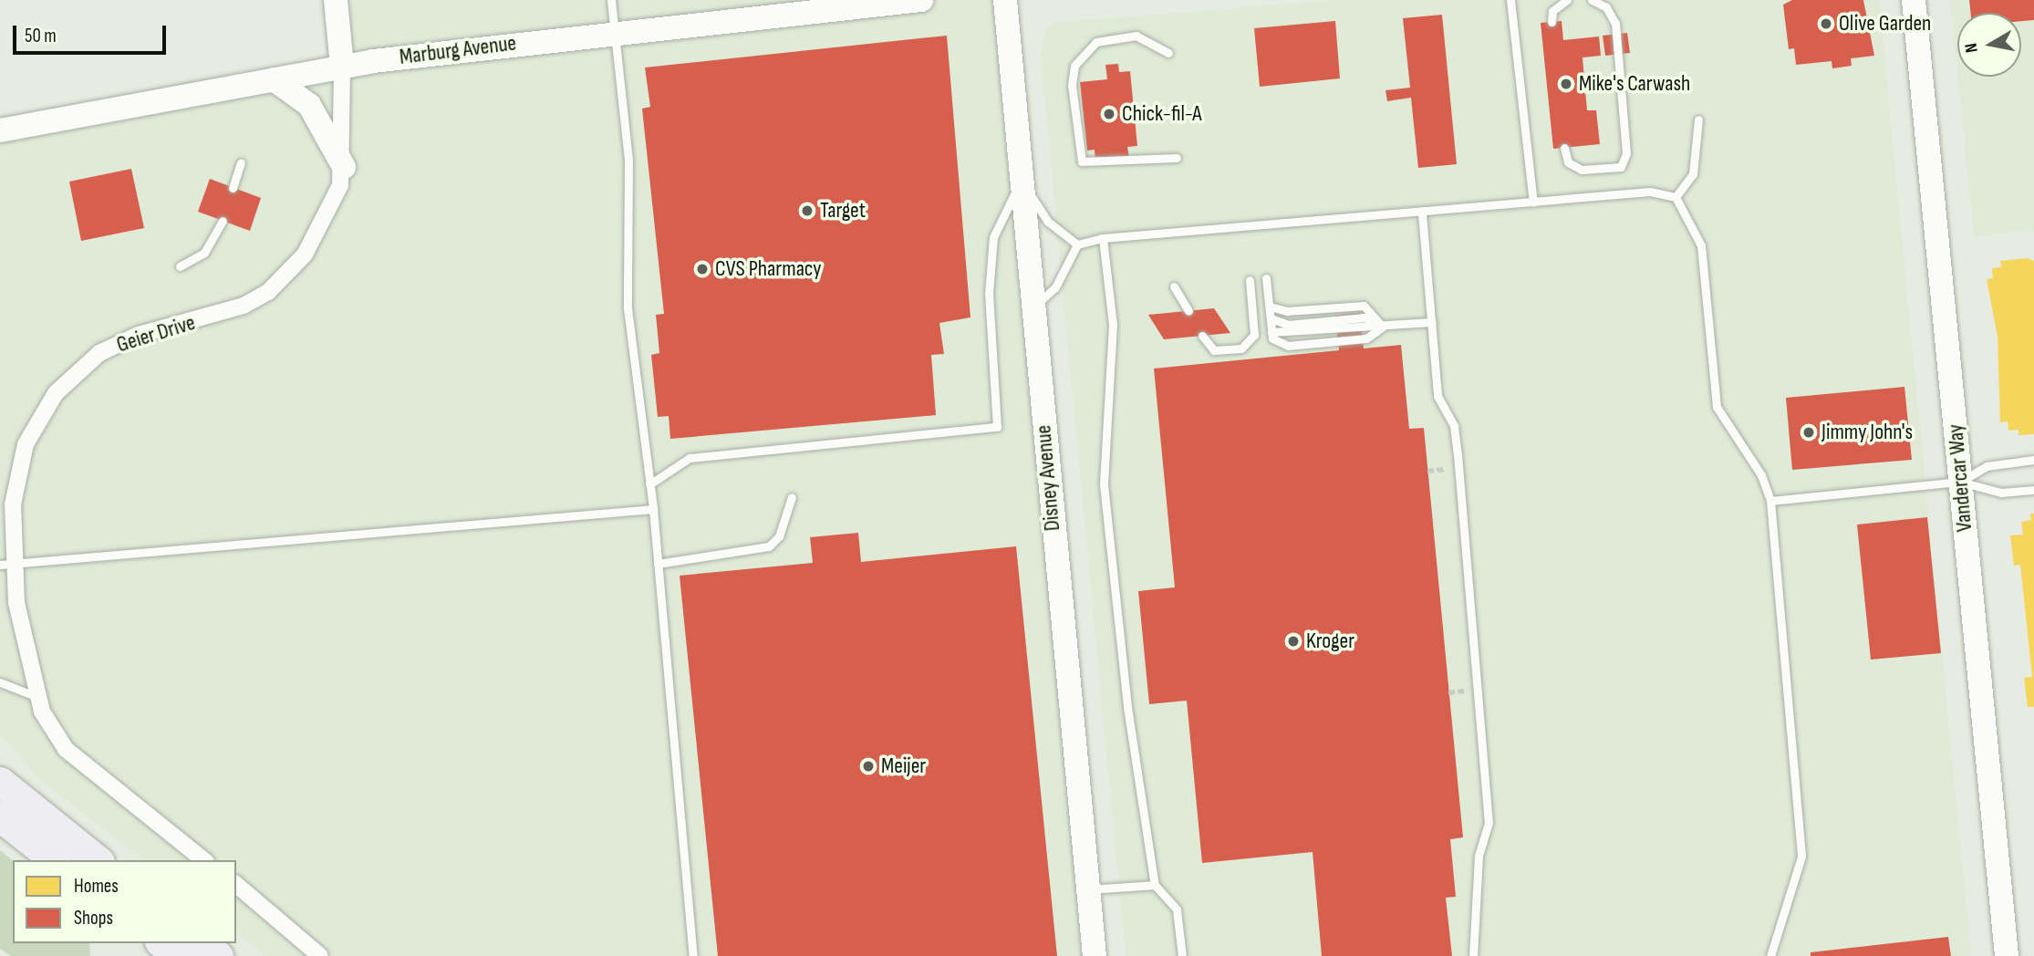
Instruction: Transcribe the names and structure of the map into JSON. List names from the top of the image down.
{
  "streets": {
    "street": [
      "Marburg Avenue",
      "Geier Drive",
      "Disney Avenue",
      "Vandercar Way"
    ]
  },
  "crossings": [
    ["Marburg Avenue", "Geier Drive"]
  ],
  "places": [
    "Olive Garden",
    "Mike's Carwash",
    "Chick-fil-A",
    "Target",
    "CVS Pharmacy",
    "Jimmy John's",
    "Kroger",
    "Meijer"
  ],
  "legend": ["Homes", "Shops"],
  "scale_bar": "50 m",
  "north": "left"
}
